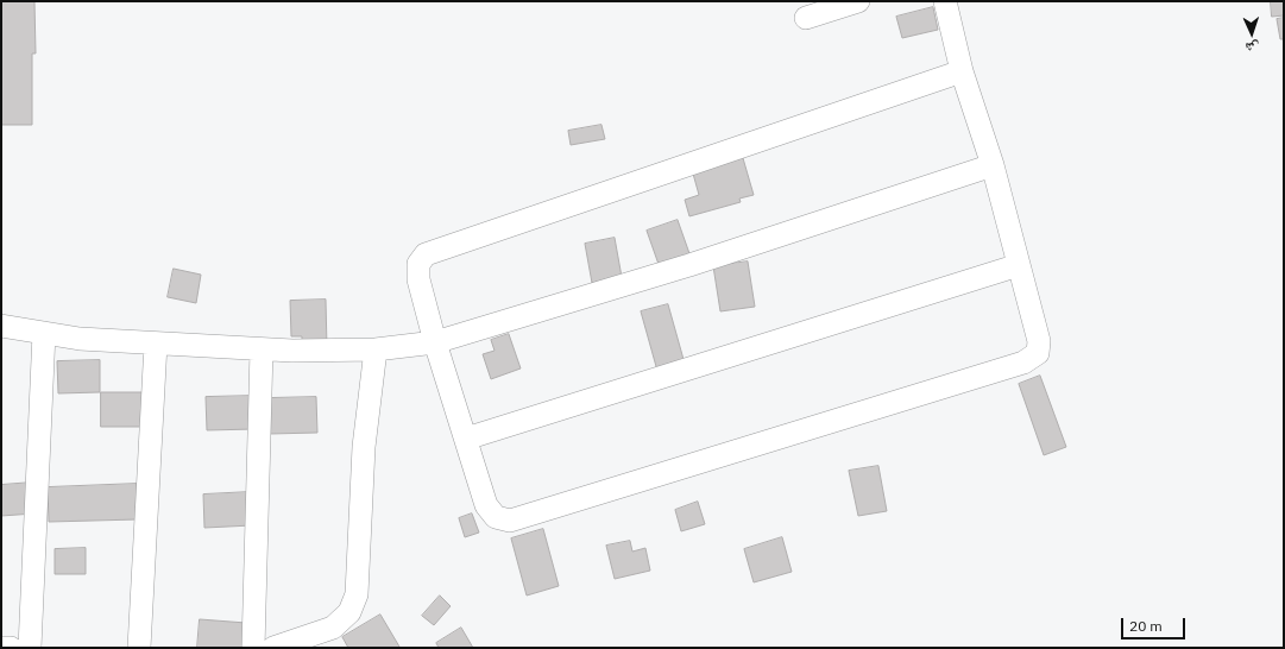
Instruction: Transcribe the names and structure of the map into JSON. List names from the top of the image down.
{
  "scale_bar": "20 m",
  "north": "bottom"
}
